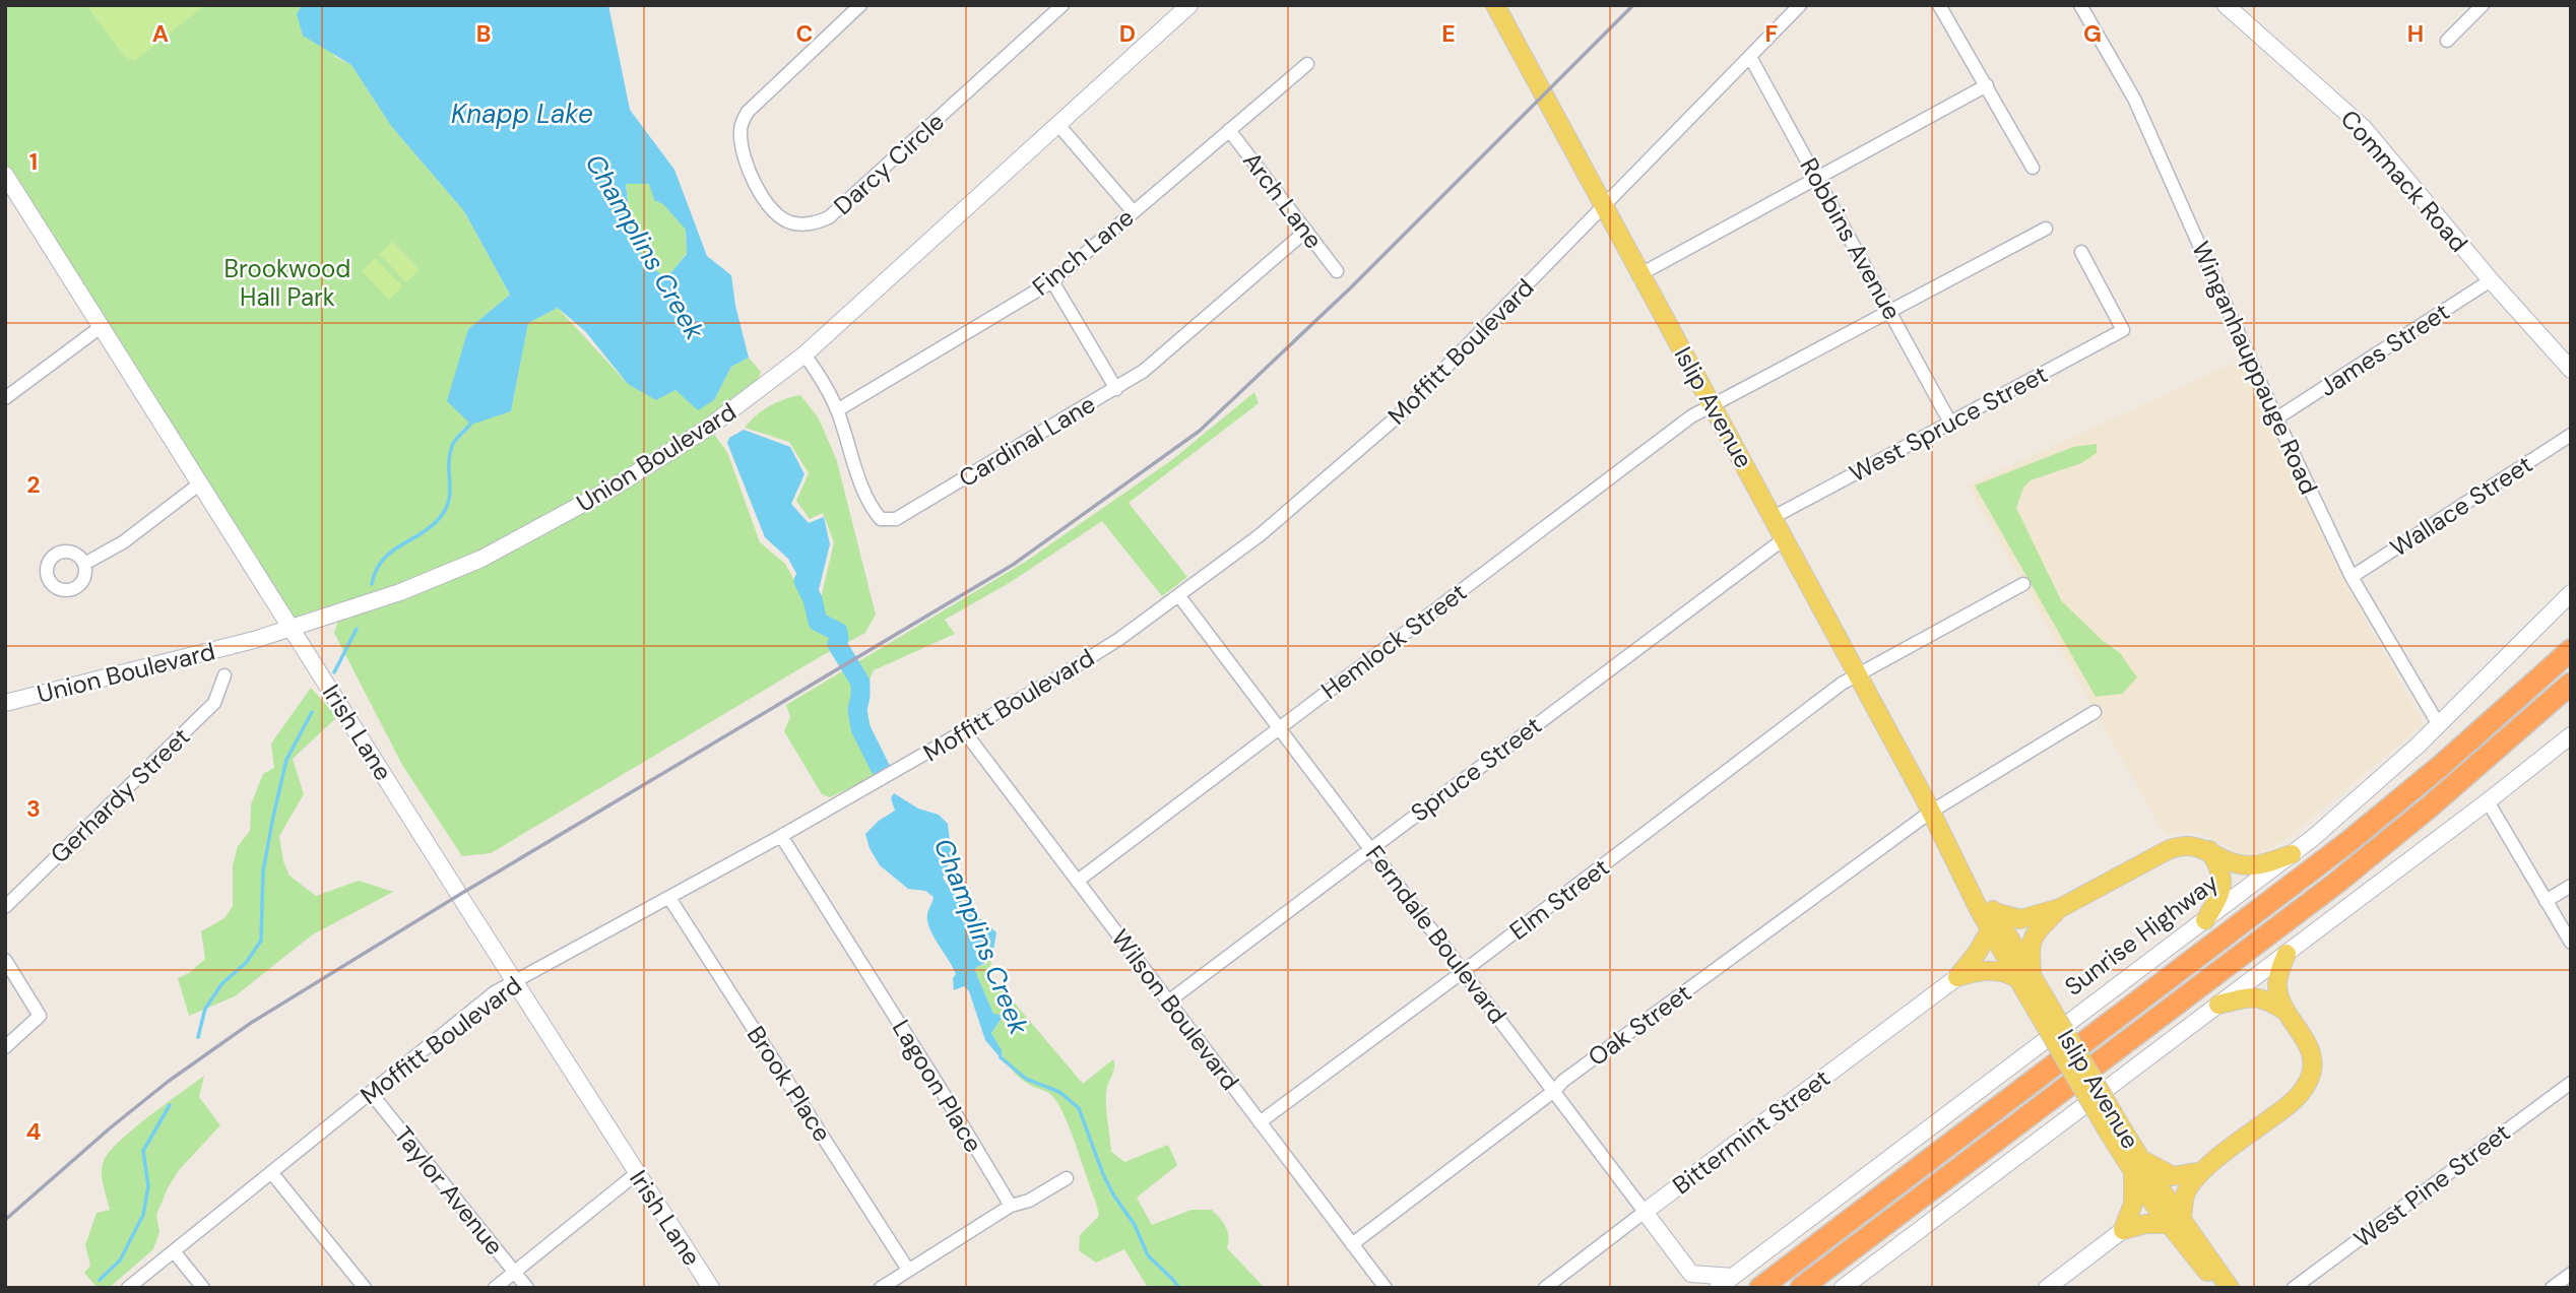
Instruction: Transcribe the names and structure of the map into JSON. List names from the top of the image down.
{
  "streets": {
    "main road": [
      "Commack Road",
      "Islip Avenue",
      "Union Boulevard",
      "Irish Lane",
      "Ferndale Boulevard",
      "Sunrise Highway",
      "Bittermint Street"
    ],
    "street": [
      "Darcy Circle",
      "Arch Lane",
      "Robbins Avenue",
      "Finch Lane",
      "James Street",
      "Moffitt Boulevard",
      "Winganhauppauge Road",
      "West Spruce Street",
      "Cardinal Lane",
      "Wallace Street",
      "Hemlock Street",
      "Spruce Street",
      "Gerhardy Street",
      "Elm Street",
      "Wilson Boulevard",
      "Oak Street",
      "Brook Place",
      "Lagoon Place",
      "West Pine Street",
      "Taylor Avenue"
    ]
  },
  "crossings": [
    ["Commack Road", "James Street"],
    ["Arch Lane", "Finch Lane"],
    ["Arch Lane", "Cardinal Lane"],
    ["Robbins Avenue", "Moffitt Boulevard"],
    ["Robbins Avenue", "West Spruce Street"],
    ["Robbins Avenue", "Hemlock Street"],
    ["Finch Lane", "Cardinal Lane"],
    ["James Street", "Winganhauppauge Road"],
    ["Moffitt Boulevard", "Islip Avenue"],
    ["Moffitt Boulevard", "Irish Lane"],
    ["Moffitt Boulevard", "Ferndale Boulevard"],
    ["Moffitt Boulevard", "Wilson Boulevard"],
    ["Moffitt Boulevard", "Brook Place"],
    ["Moffitt Boulevard", "Lagoon Place"],
    ["Moffitt Boulevard", "Taylor Avenue"],
    ["Winganhauppauge Road", "Wallace Street"],
    ["Winganhauppauge Road", "Sunrise Highway"],
    ["Islip Avenue", "West Spruce Street"],
    ["Islip Avenue", "Hemlock Street"],
    ["Islip Avenue", "Spruce Street"],
    ["Islip Avenue", "Elm Street"],
    ["Islip Avenue", "Oak Street"],
    ["Cardinal Lane", "Union Boulevard"],
    ["Union Boulevard", "Irish Lane"],
    ["Hemlock Street", "Ferndale Boulevard"],
    ["Hemlock Street", "Wilson Boulevard"],
    ["Spruce Street", "Ferndale Boulevard"],
    ["Spruce Street", "Wilson Boulevard"],
    ["Elm Street", "Ferndale Boulevard"],
    ["Elm Street", "Wilson Boulevard"],
    ["Ferndale Boulevard", "Oak Street"],
    ["Ferndale Boulevard", "Bittermint Street"],
    ["Wilson Boulevard", "Oak Street"]
  ],
  "water": ["Knapp Lake", "Champlins Creek"],
  "parks": ["Brookwood Hall Park"],
  "grid": {
    "columns": [
      "A",
      "B",
      "C",
      "D",
      "E",
      "F",
      "G",
      "H"
    ],
    "rows": [
      "1",
      "2",
      "3",
      "4"
    ]
  }
}
